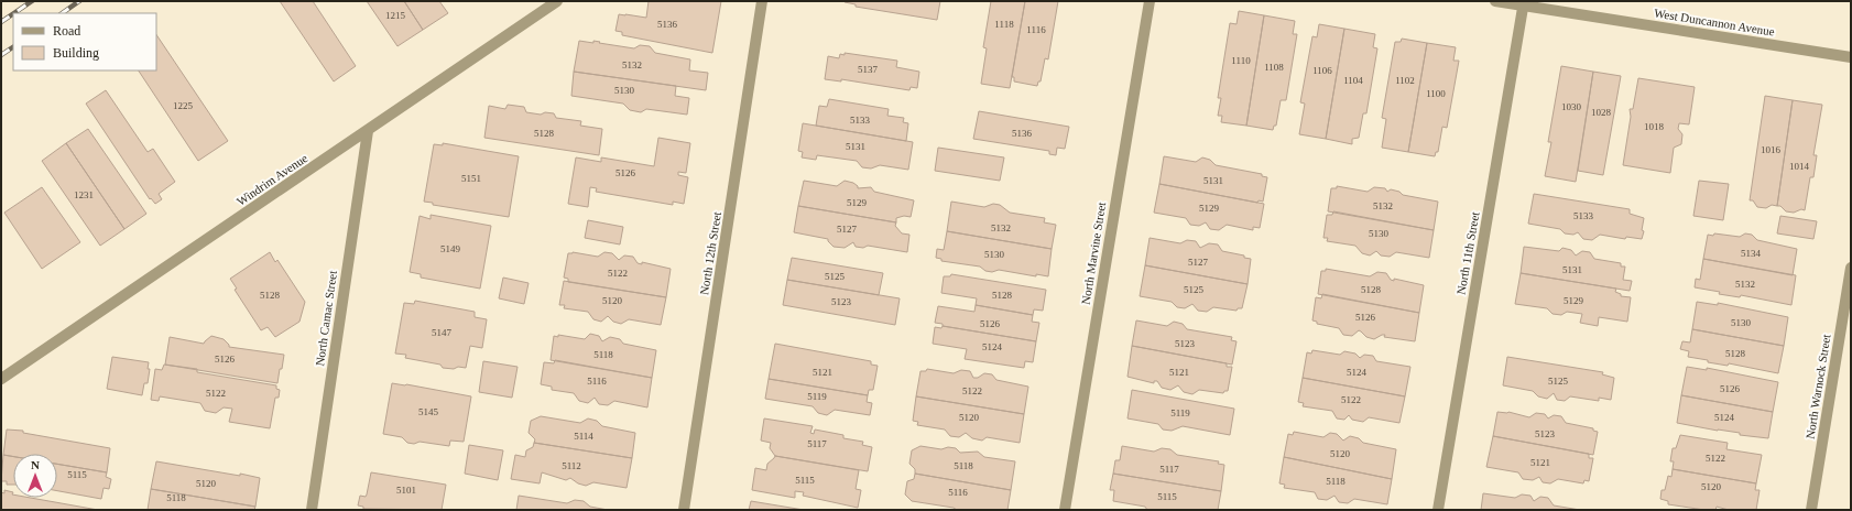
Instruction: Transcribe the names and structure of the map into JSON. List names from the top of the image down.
{
  "streets": {
    "street": [
      "West Duncannon Avenue",
      "Windrim Avenue",
      "North 12th Street",
      "North Marvine Street",
      "North 11th Street",
      "North Camac Street",
      "North Warnock Street"
    ]
  },
  "crossings": [
    ["West Duncannon Avenue", "North 11th Street"],
    ["Windrim Avenue", "North Camac Street"]
  ],
  "house_numbers": [
    "1215",
    "5136",
    "1118",
    "1116",
    "1110",
    "5132",
    "1108",
    "5137",
    "1106",
    "1104",
    "1102",
    "5130",
    "1100",
    "1225",
    "1030",
    "1028",
    "5133",
    "1018",
    "5128",
    "5136",
    "5131",
    "1016",
    "1014",
    "5126",
    "5151",
    "5131",
    "1231",
    "5129",
    "5132",
    "5129",
    "5133",
    "5132",
    "5127",
    "5130",
    "5149",
    "5134",
    "5130",
    "5127",
    "5131",
    "5122",
    "5125",
    "5132",
    "5125",
    "5128",
    "5128",
    "5128",
    "5120",
    "5129",
    "5123",
    "5126",
    "5130",
    "5126",
    "5147",
    "5123",
    "5124",
    "5128",
    "5118",
    "5126",
    "5121",
    "5121",
    "5124",
    "5116",
    "5125",
    "5126",
    "5122",
    "5122",
    "5119",
    "5122",
    "5145",
    "5119",
    "5120",
    "5124",
    "5123",
    "5114",
    "5117",
    "5120",
    "5122",
    "5121",
    "5112",
    "5118",
    "5117",
    "5115",
    "5115",
    "5118",
    "5120",
    "5120",
    "5101",
    "5116",
    "5115",
    "5118"
  ],
  "legend": ["Road", "Building"],
  "north": "top"
}
